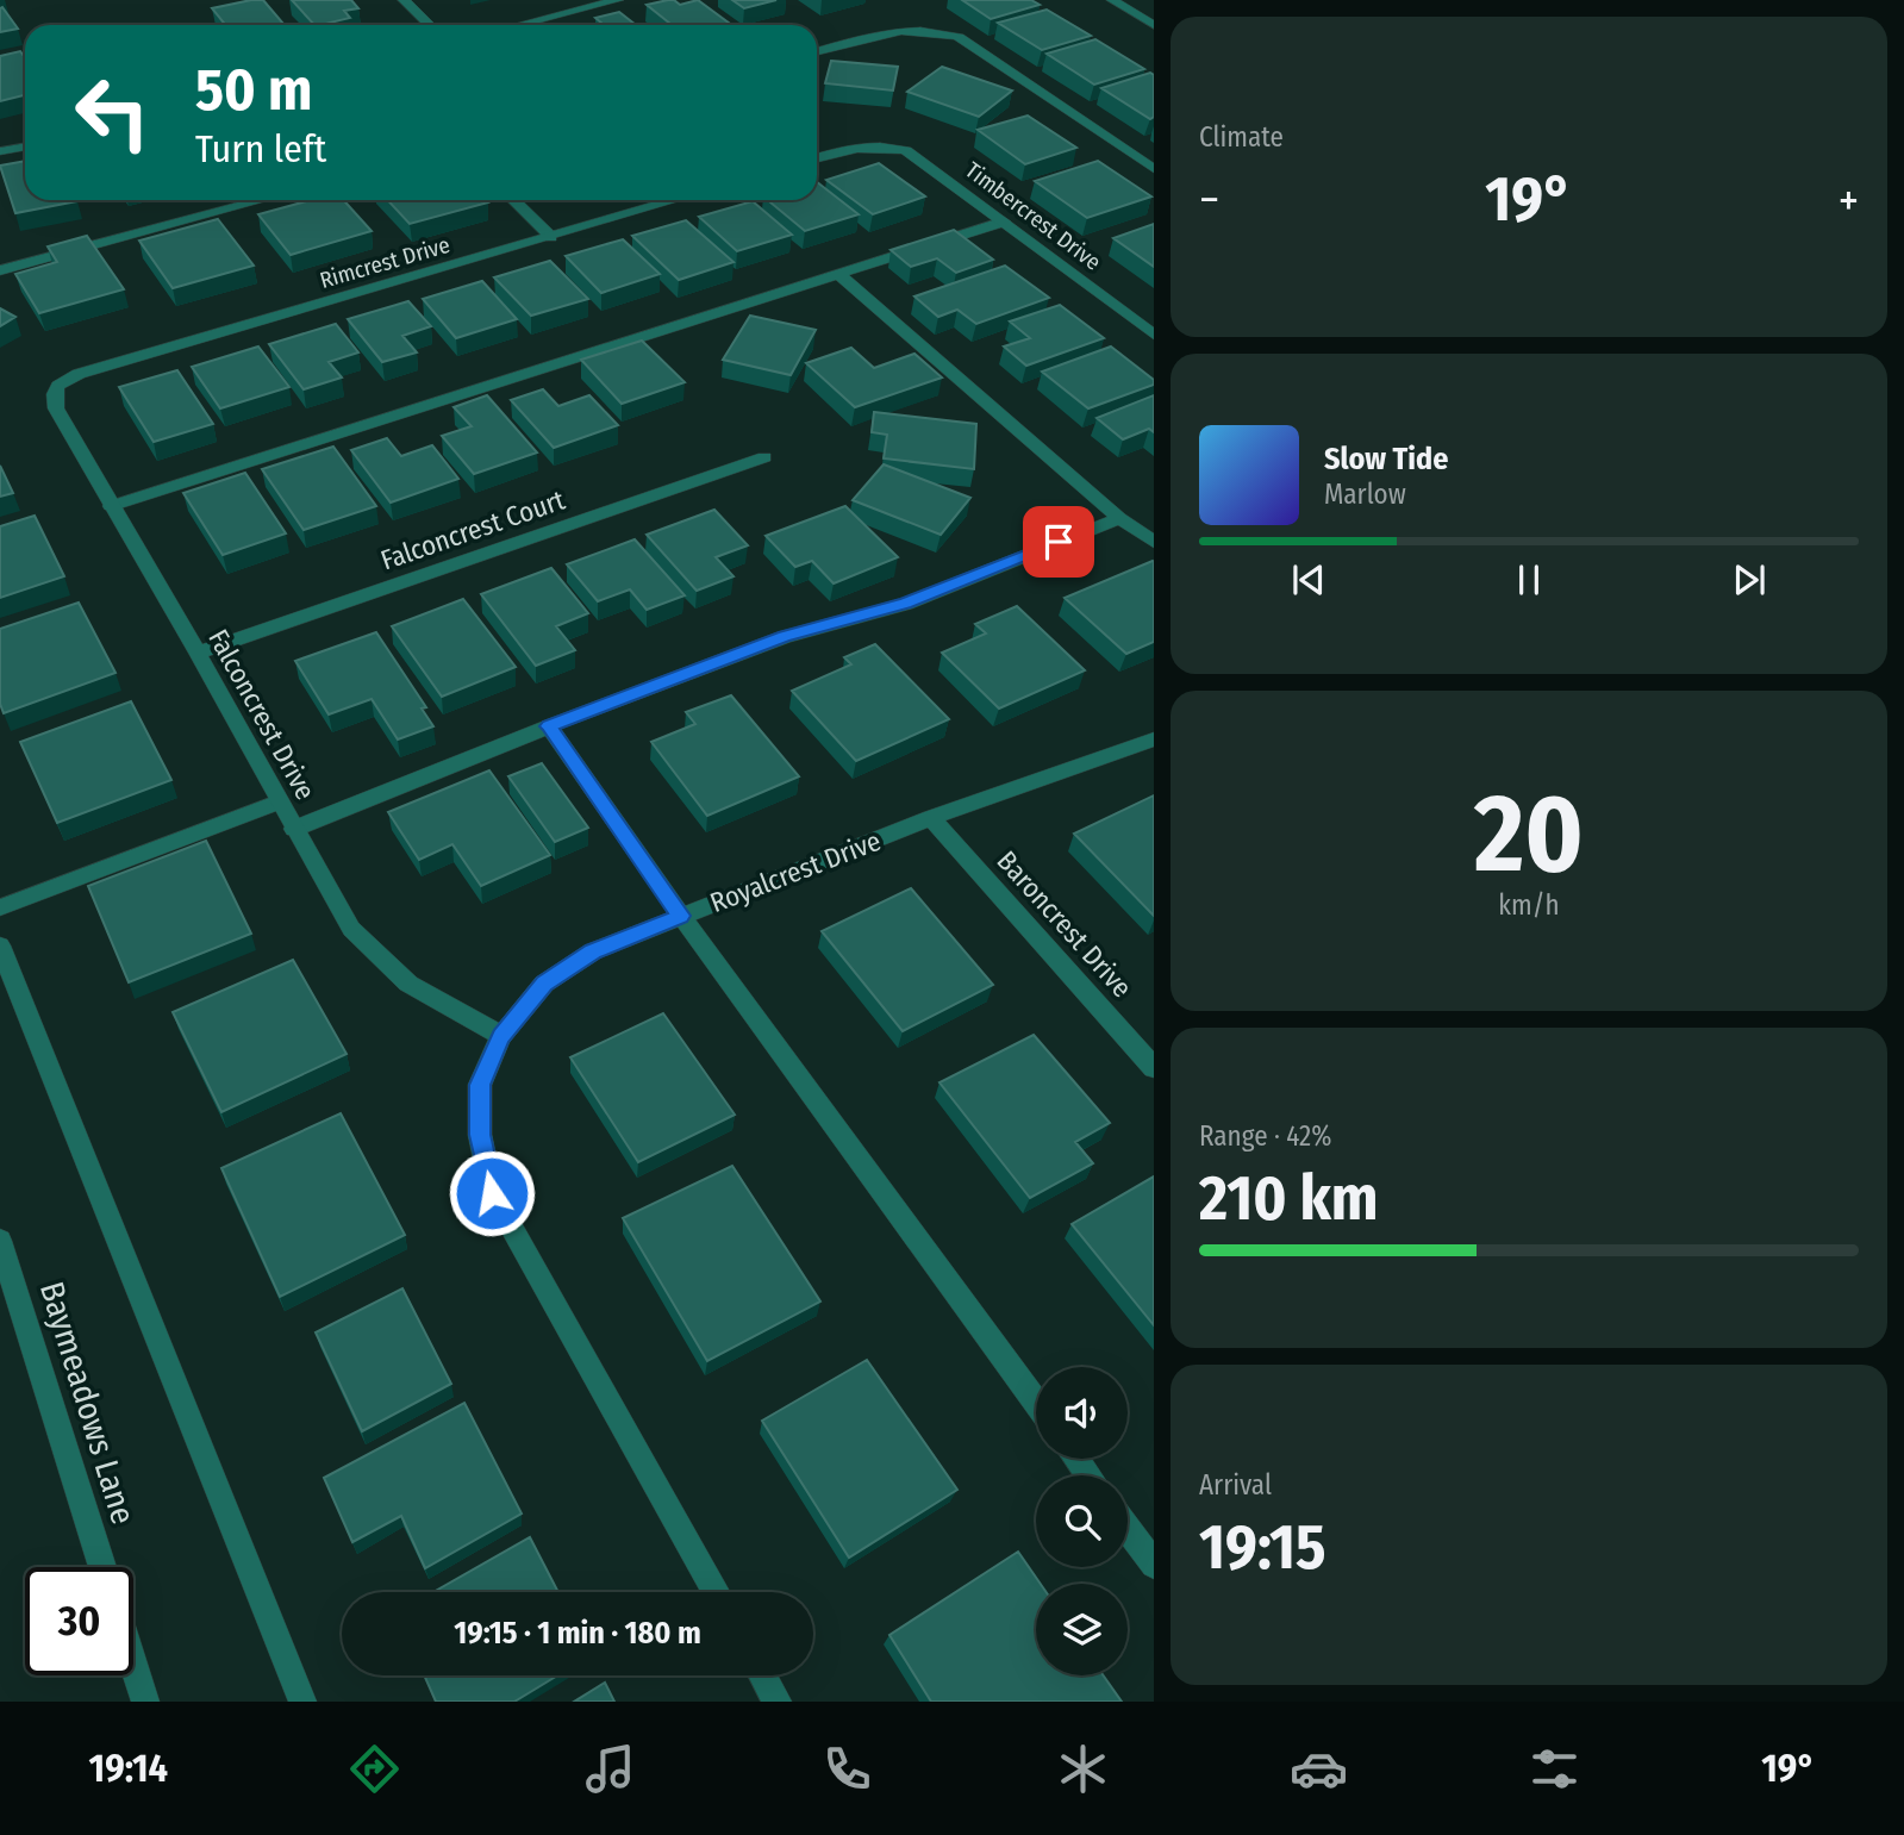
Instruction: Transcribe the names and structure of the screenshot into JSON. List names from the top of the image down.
{
  "streets": {
    "street": [
      "Timbercrest Drive",
      "Rimcrest Drive",
      "Falconcrest Court",
      "Falconcrest Drive",
      "Royalcrest Drive",
      "Baroncrest Drive",
      "Baymeadows Lane"
    ]
  },
  "crossings": [
    ["Rimcrest Drive", "Falconcrest Drive"],
    ["Falconcrest Court", "Falconcrest Drive"],
    ["Falconcrest Drive", "Royalcrest Drive"],
    ["Royalcrest Drive", "Baroncrest Drive"]
  ],
  "page": {
    "tile": [
      "Climate",
      ["20", "km/h"],
      ["Range · 42%", "210 km"],
      ["Arrival", "19:15"]
    ],
    "turn": ["50 m", "Turn left"],
    "heat": ["−", "19°", "+"],
    "song": ["Slow Tide", "Marlow"],
    "limit": "30",
    "trip": "19:15 · 1 min · 180 m",
    "tabs": ["19:14", "19°"]
  }
}
